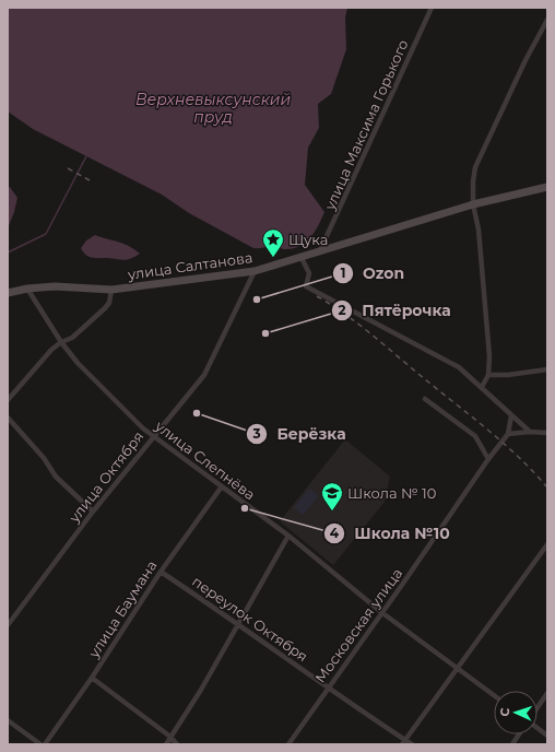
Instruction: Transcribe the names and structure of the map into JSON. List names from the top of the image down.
{
  "streets": {
    "main road": ["улица Салтанова"],
    "street": [
      "улица Максима Горького",
      "улица Слепнёва",
      "улица Октября",
      "улица Баумана",
      "переулок Октября",
      "Московская улица"
    ]
  },
  "crossings": [
    ["улица Максима Горького", "улица Салтанова"],
    ["улица Салтанова", "улица Слепнёва"],
    ["улица Салтанова", "улица Октября"],
    ["улица Слепнёва", "улица Октября"],
    ["улица Слепнёва", "улица Баумана"],
    ["улица Слепнёва", "Московская улица"],
    ["улица Баумана", "переулок Октября"],
    ["переулок Октября", "Московская улица"]
  ],
  "water": ["Верхневыксунский пруд"],
  "places": {
    "place": ["Щука"],
    "other": [
      "Ozon",
      "Пятёрочка",
      "Берёзка",
      "Школа №10"
    ],
    "school or university": ["Школа № 10"]
  },
  "north": "left"
}
